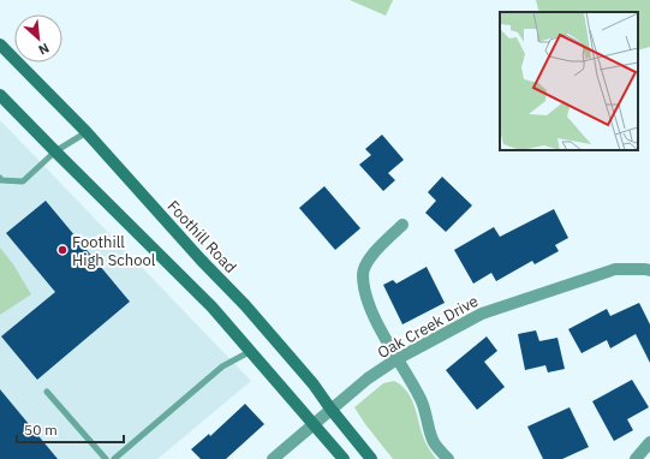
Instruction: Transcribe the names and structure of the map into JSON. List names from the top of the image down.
{
  "streets": {
    "main road": ["Foothill Road"],
    "street": ["Oak Creek Drive"]
  },
  "crossings": [
    ["Foothill Road", "Oak Creek Drive"]
  ],
  "places": ["Foothill High School"],
  "scale_bar": "50 m",
  "north": "bottom right"
}
